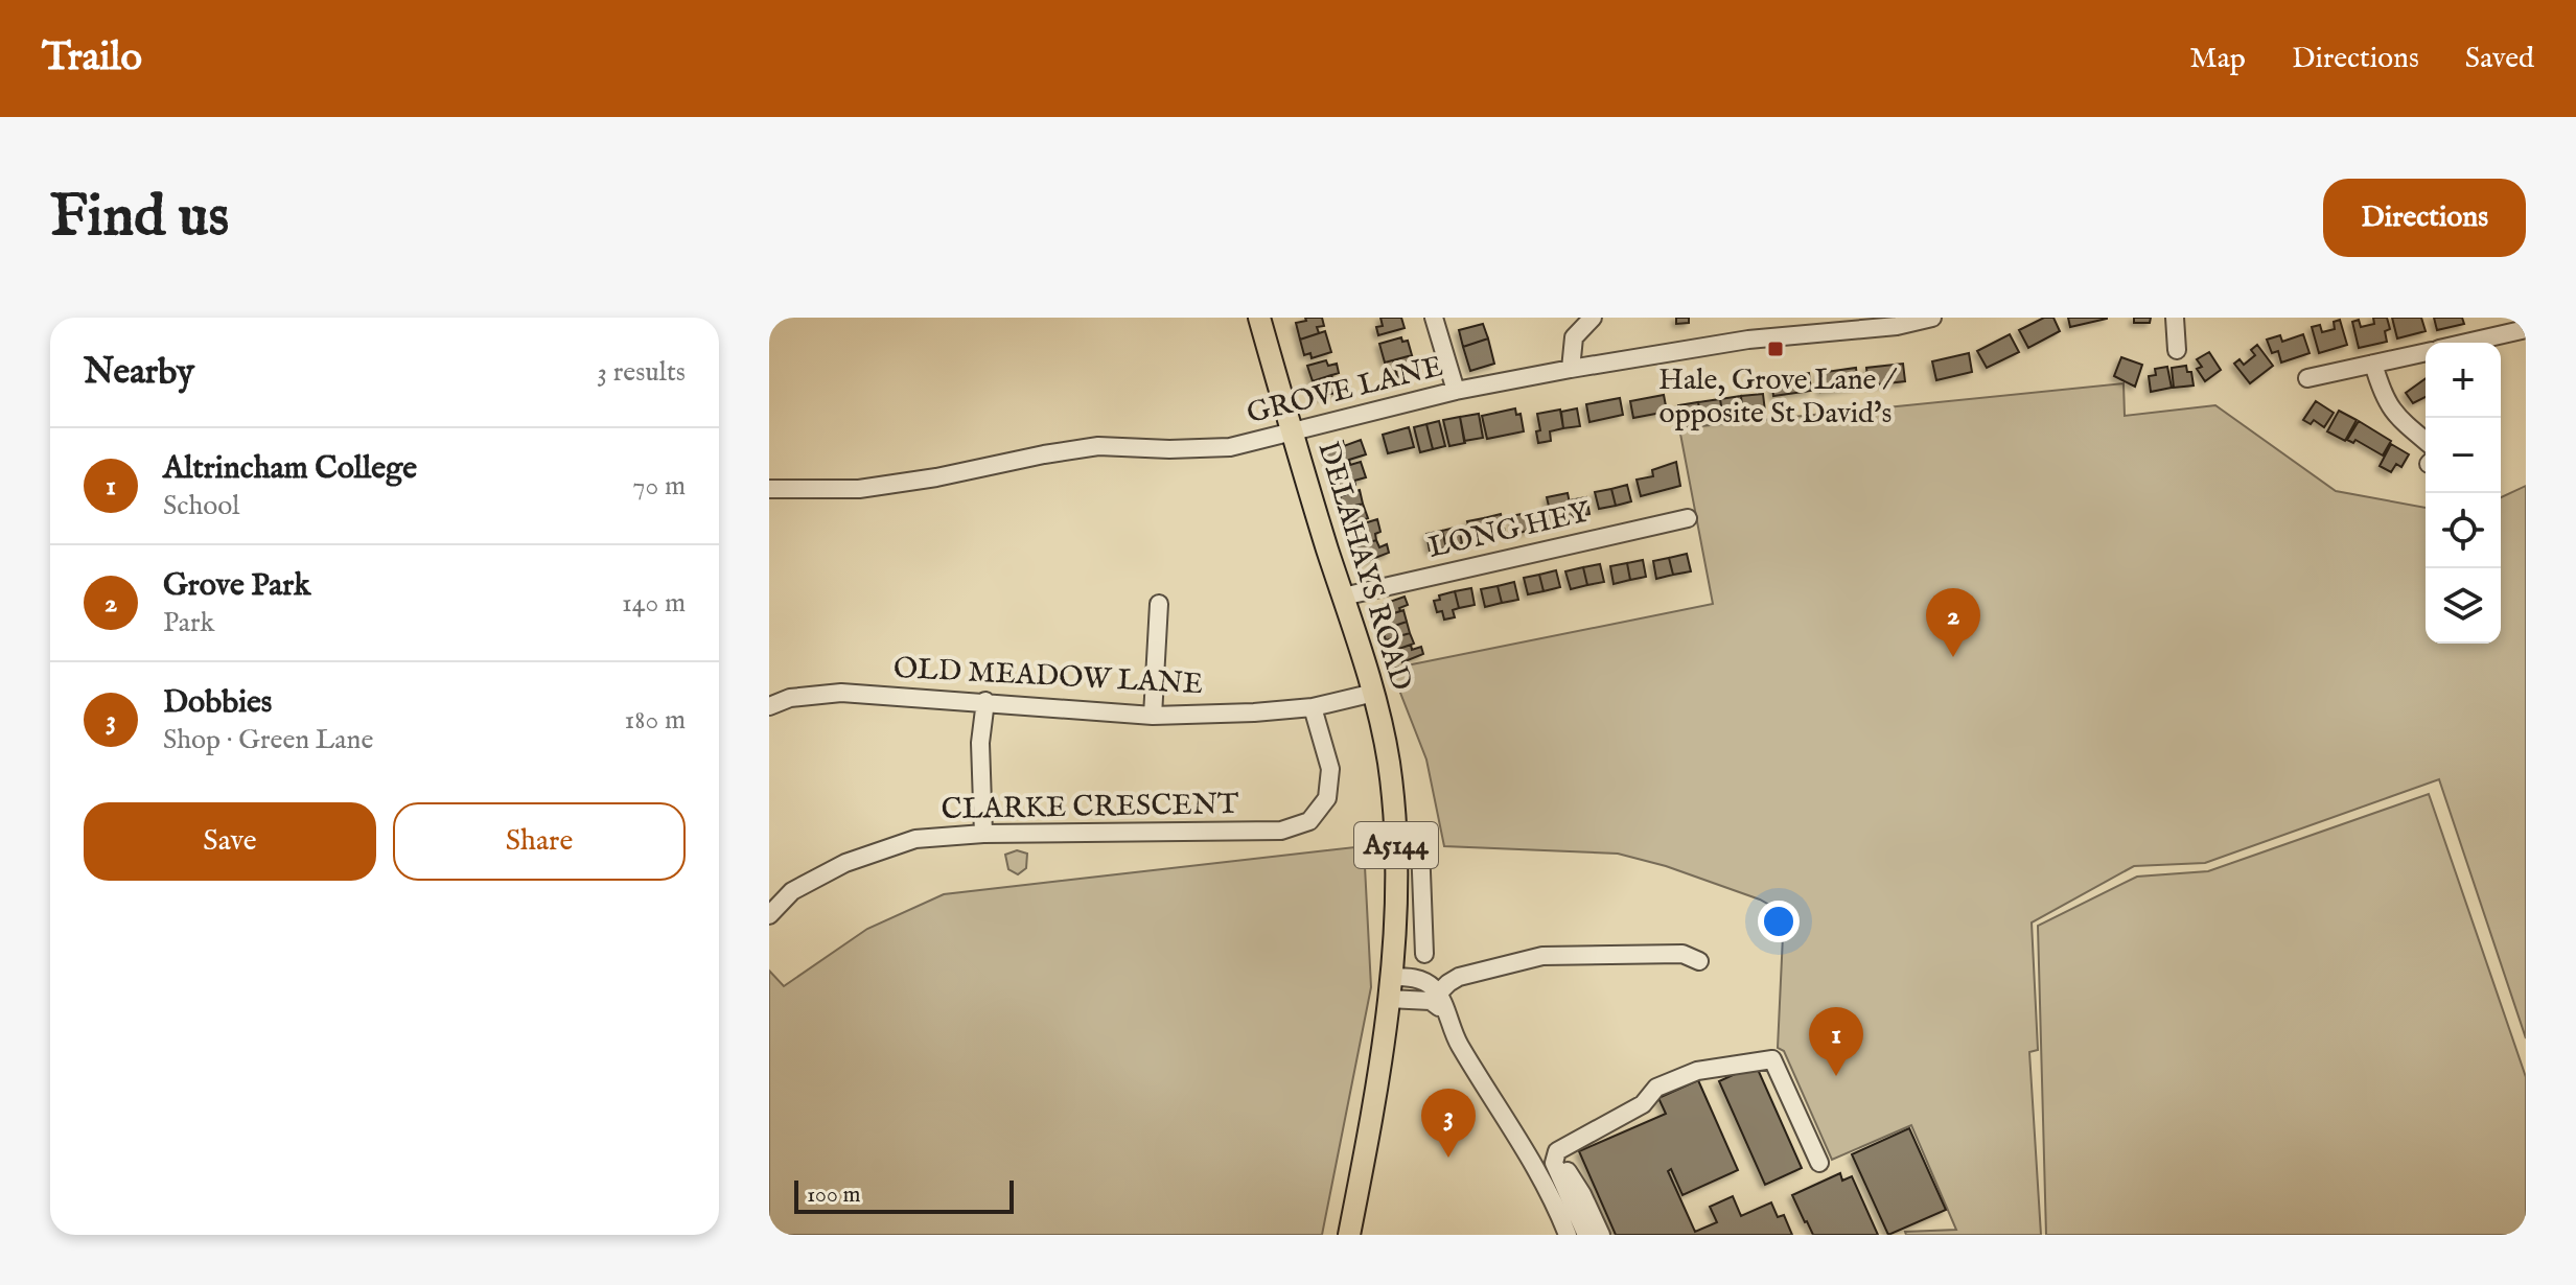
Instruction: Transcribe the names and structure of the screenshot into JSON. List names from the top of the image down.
{
  "streets": {
    "main road": ["DELAHAYS ROAD", "A5144"],
    "street": [
      "GROVE LANE",
      "LONG HEY",
      "OLD MEADOW LANE",
      "CLARKE CRESCENT"
    ]
  },
  "crossings": [
    ["GROVE LANE", "DELAHAYS ROAD"],
    ["LONG HEY", "DELAHAYS ROAD"],
    ["DELAHAYS ROAD", "OLD MEADOW LANE"],
    ["DELAHAYS ROAD", "A5144"],
    ["OLD MEADOW LANE", "CLARKE CRESCENT"]
  ],
  "places": {
    "transit": ["Hale, Grove Lane / opposite St David's"]
  },
  "scale_bar": "100 m",
  "page": {
    "header": "Trailo",
    "nav": ["Map", "Directions", "Saved"],
    "buttons": [
      "Directions",
      ["Save", "Share"]
    ],
    "title": "Find us",
    "heading": ["Nearby", "3 results"],
    "map_buttons": ["+", "−"],
    "list": [
      {
        "mark": "1",
        "name": "Altrincham College",
        "note": "School",
        "value": "70 m"
      },
      {
        "mark": "2",
        "name": "Grove Park",
        "note": "Park",
        "value": "140 m"
      },
      {
        "mark": "3",
        "name": "Dobbies",
        "note": "Shop · Green Lane",
        "value": "180 m"
      }
    ],
    "pins": ["2", "1", "3"],
    "scale": "100 m"
  }
}
